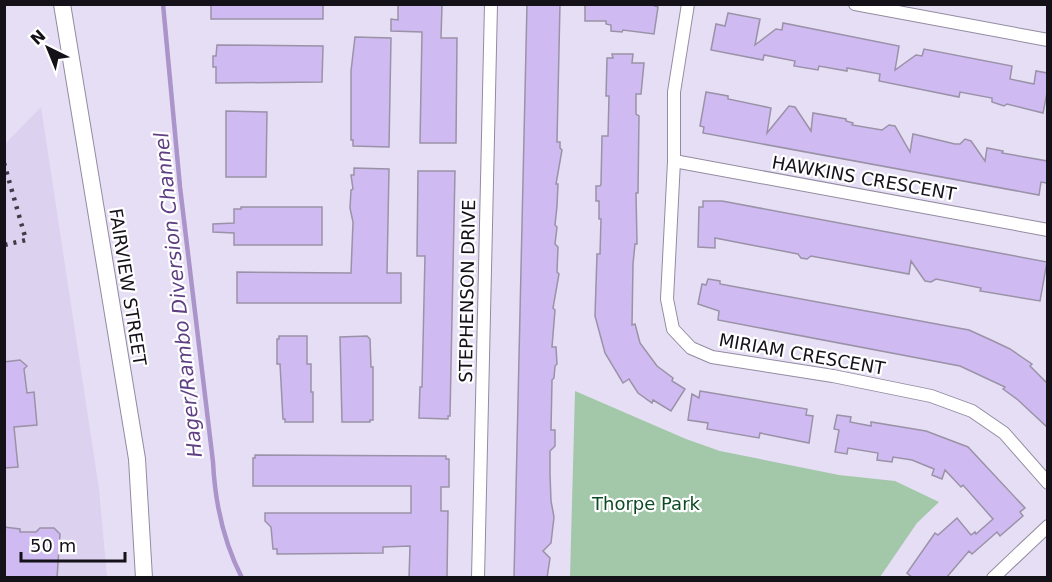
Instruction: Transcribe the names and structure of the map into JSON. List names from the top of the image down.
{
  "streets": {
    "main road": ["FAIRVIEW STREET"],
    "street": ["HAWKINS CRESCENT", "STEPHENSON DRIVE", "MIRIAM CRESCENT"]
  },
  "crossings": [
    ["HAWKINS CRESCENT", "MIRIAM CRESCENT"]
  ],
  "water": ["Hager/Rambo Diversion Channel"],
  "parks": ["Thorpe Park"],
  "scale_bar": "50 m",
  "north": "top left"
}
